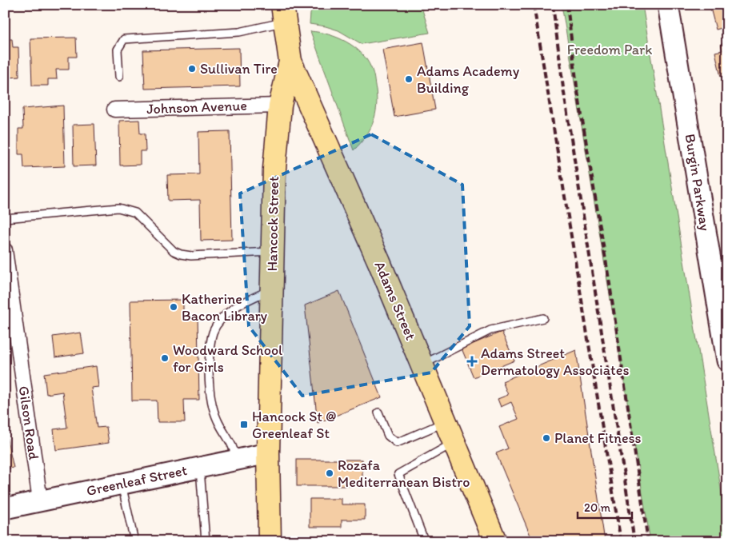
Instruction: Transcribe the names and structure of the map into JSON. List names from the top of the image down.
{
  "streets": {
    "main road": [
      "Burgin Parkway",
      "Hancock Street",
      "Adams Street",
      "Greenleaf Street"
    ],
    "street": ["Johnson Avenue", "Gilson Road"]
  },
  "crossings": [
    ["Johnson Avenue", "Hancock Street"],
    ["Hancock Street", "Adams Street"],
    ["Hancock Street", "Greenleaf Street"],
    ["Gilson Road", "Greenleaf Street"]
  ],
  "parks": ["Freedom Park"],
  "places": {
    "other": [
      "Sullivan Tire",
      "Adams Academy Building",
      "Katherine Bacon Library",
      "Woodward School for Girls",
      "Planet Fitness",
      "Rozafa Mediterranean Bistro"
    ],
    "health": ["Adams Street Dermatology Associates"],
    "transit": ["Hancock St @ Greenleaf St"]
  },
  "scale_bar": "20 m"
}
